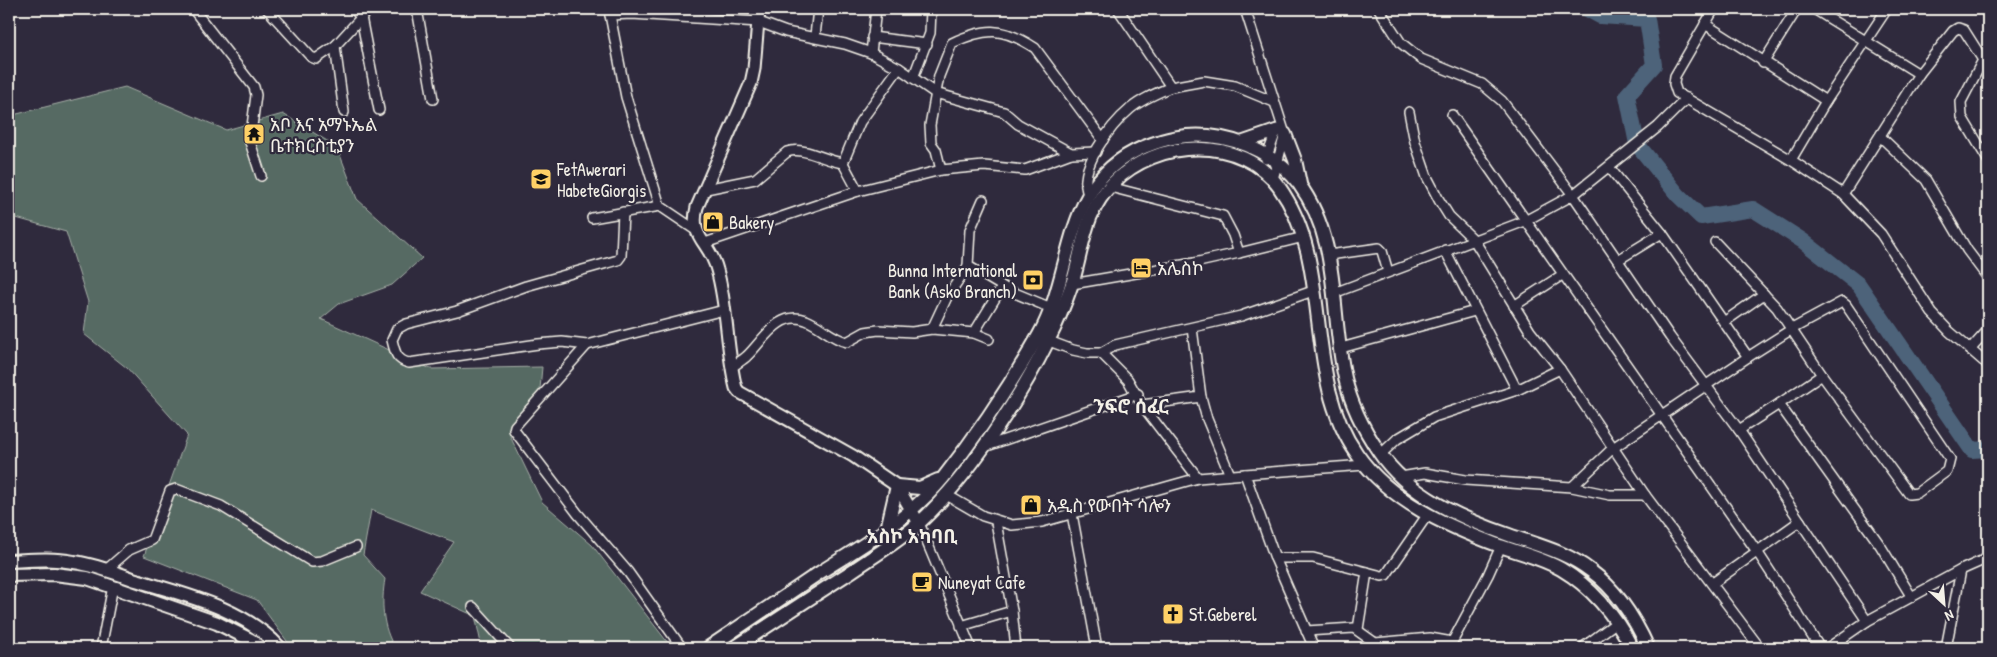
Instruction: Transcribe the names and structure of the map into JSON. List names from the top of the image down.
{
  "districts": ["ንፍሮ ሰፈር", "አስኮ አካባቢ"],
  "places": {
    "temple": ["አቦ እና አማኑኤል ቤተክርስቲያን"],
    "school or university": ["FetAwerari HabeteGiorgis"],
    "shop": ["Bakery", "አዲስ የውበት ሳሎን"],
    "hotel": ["አሌስኮ"],
    "bank": ["Bunna International Bank (Asko Branch)"],
    "cafe": ["Nuneyat Cafe"],
    "church": ["St.Geberel"]
  },
  "north": "bottom right"
}
